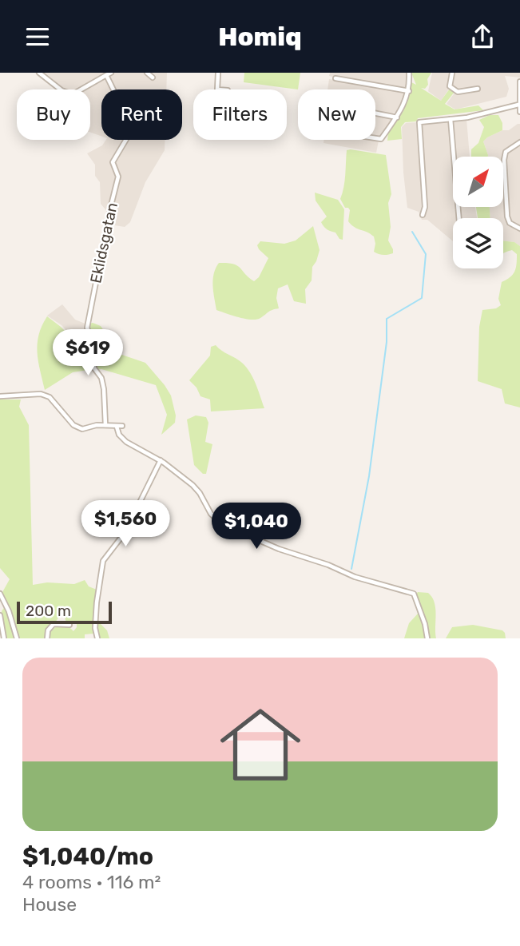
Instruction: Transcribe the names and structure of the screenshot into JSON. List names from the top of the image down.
{
  "streets": {
    "street": ["Eklidsgatan"]
  },
  "scale_bar": "200 m",
  "north": "top right",
  "page": {
    "header": "Homiq",
    "chip": [
      "Buy",
      "Rent",
      "Filters",
      "New"
    ],
    "price": ["$619", "$1,560", "$1,040"],
    "scale": "200 m",
    "list": [
      {
        "name": "$1,040/mo",
        "note": "4 rooms · 116 m² · House"
      }
    ]
  }
}
